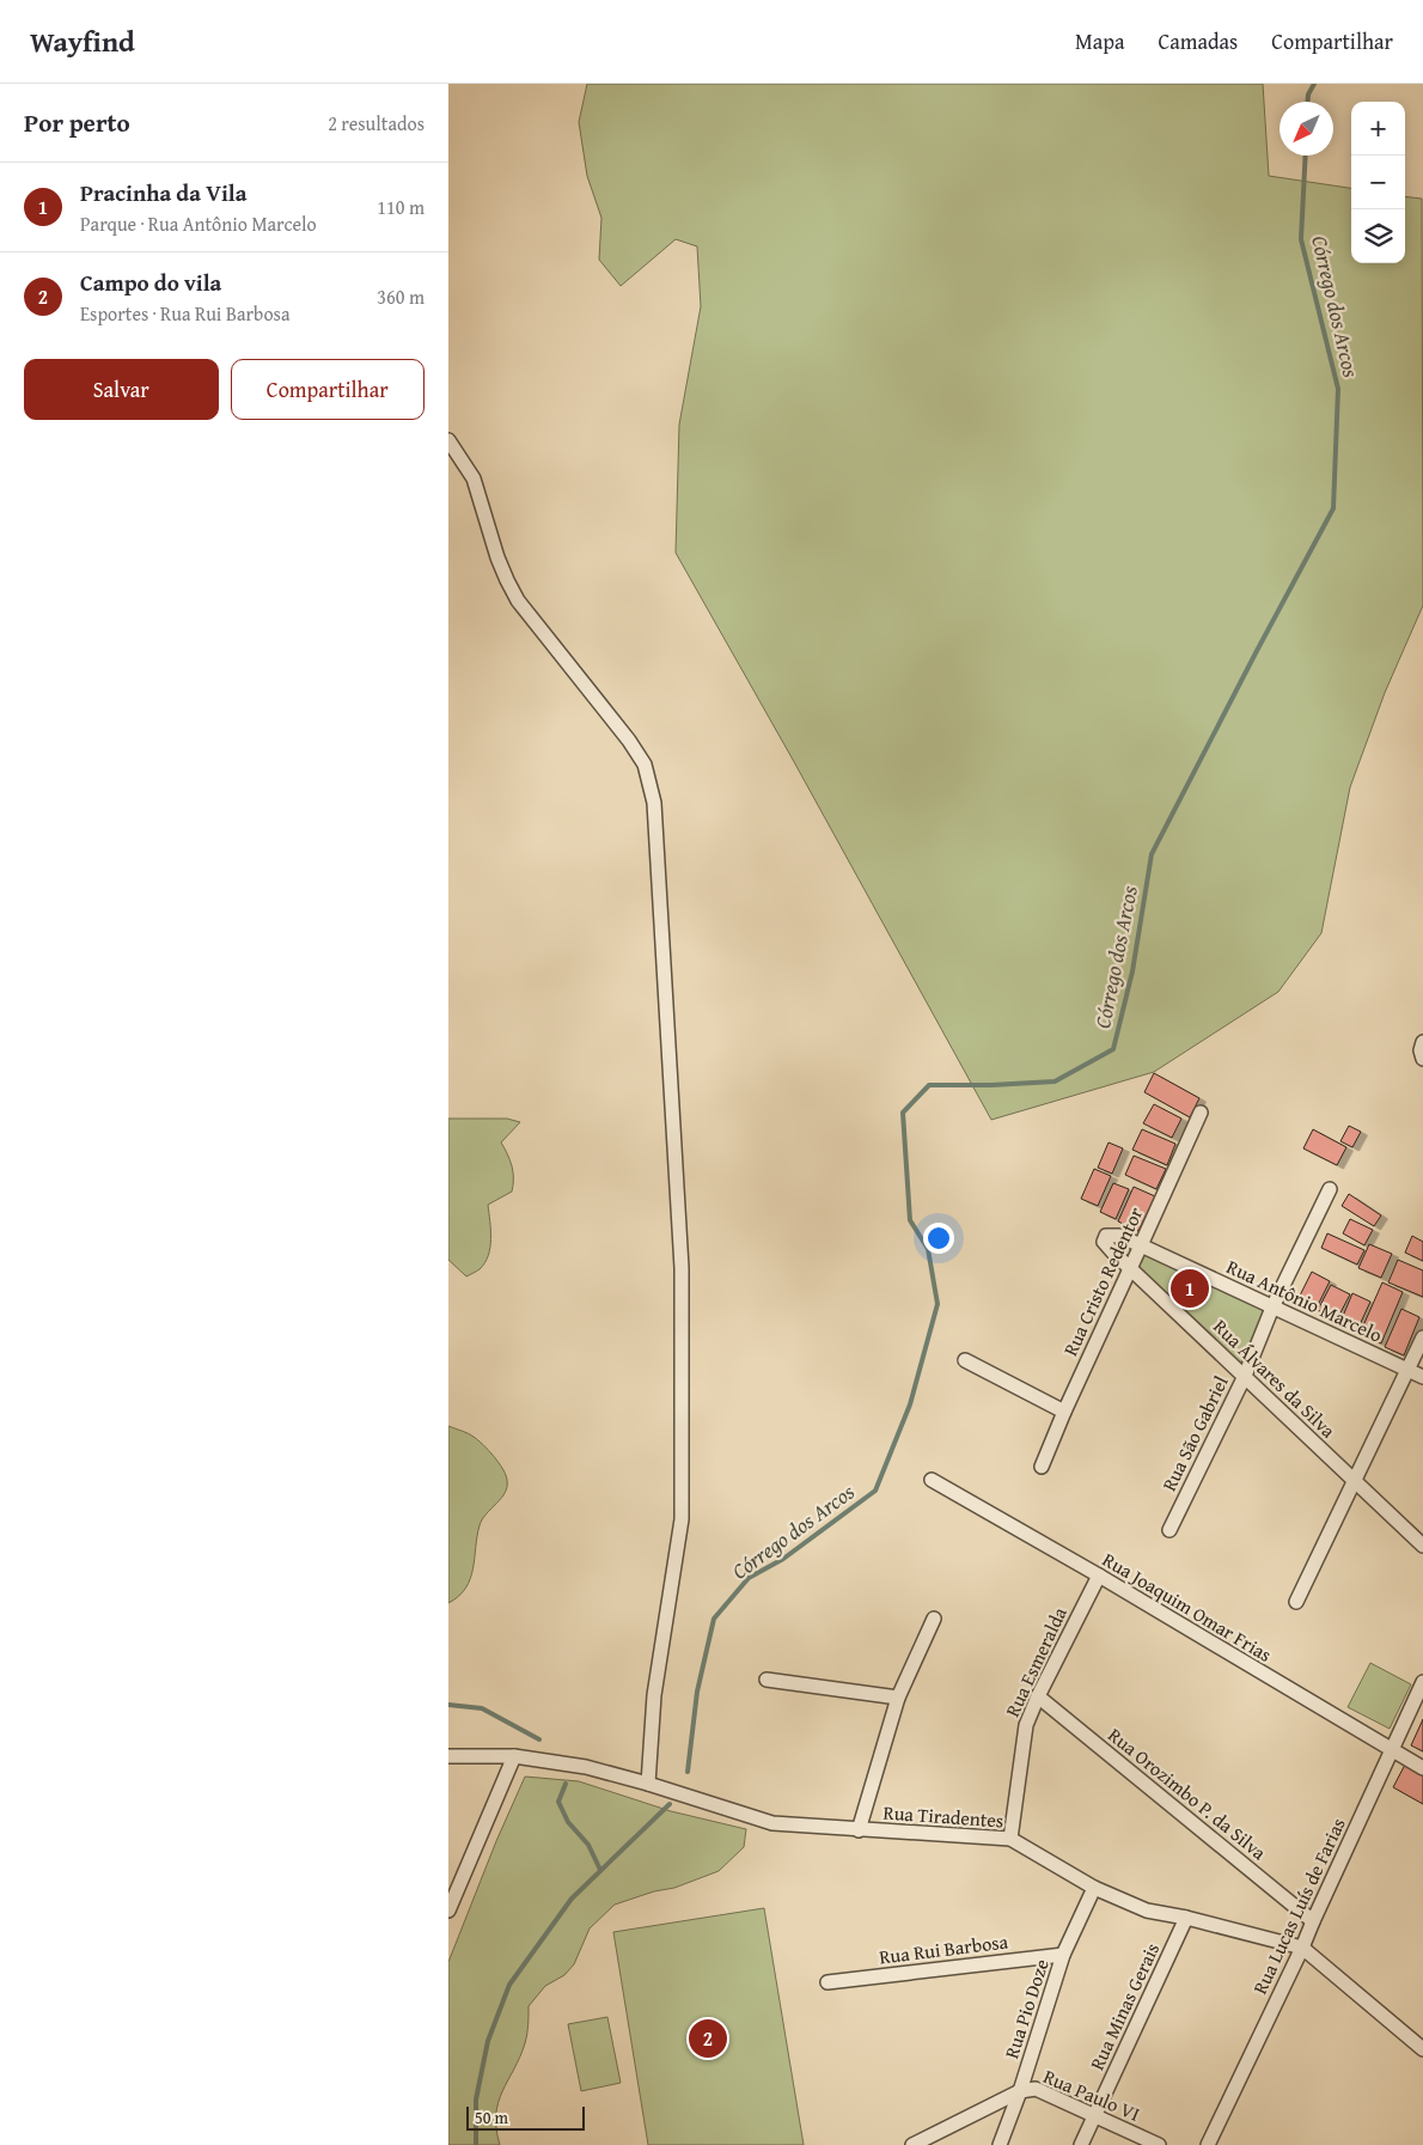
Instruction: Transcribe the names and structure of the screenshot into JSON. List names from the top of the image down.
{
  "streets": {
    "street": [
      "Rua Cristo Redentor",
      "Rua Antônio Marcelo",
      "Rua Álvares da Silva",
      "Rua São Gabriel",
      "Rua Joaquim Omar Frias",
      "Rua Esmeralda",
      "Rua Orozimbo P. da Silva",
      "Rua Tiradentes",
      "Rua Lucas Luís de Farias",
      "Rua Rui Barbosa",
      "Rua Minas Gerais",
      "Rua Pio Doze",
      "Rua Paulo VI"
    ]
  },
  "crossings": [
    ["Rua Cristo Redentor", "Rua Antônio Marcelo"],
    ["Rua Cristo Redentor", "Rua Álvares da Silva"],
    ["Rua Antônio Marcelo", "Rua Álvares da Silva"],
    ["Rua Antônio Marcelo", "Rua São Gabriel"],
    ["Rua Álvares da Silva", "Rua São Gabriel"],
    ["Rua Joaquim Omar Frias", "Rua Esmeralda"],
    ["Rua Joaquim Omar Frias", "Rua Lucas Luís de Farias"],
    ["Rua Esmeralda", "Rua Orozimbo P. da Silva"],
    ["Rua Esmeralda", "Rua Tiradentes"],
    ["Rua Orozimbo P. da Silva", "Rua Lucas Luís de Farias"],
    ["Rua Tiradentes", "Rua Lucas Luís de Farias"],
    ["Rua Tiradentes", "Rua Minas Gerais"],
    ["Rua Tiradentes", "Rua Pio Doze"],
    ["Rua Rui Barbosa", "Rua Pio Doze"],
    ["Rua Minas Gerais", "Rua Paulo VI"],
    ["Rua Pio Doze", "Rua Paulo VI"]
  ],
  "water": ["Córrego dos Arcos"],
  "scale_bar": "50 m",
  "north": "bottom left",
  "page": {
    "header": "Wayfind",
    "nav": ["Mapa", "Camadas", "Compartilhar"],
    "heading": ["Por perto", "2 resultados"],
    "map_buttons": ["+", "−"],
    "list": [
      {
        "mark": "1",
        "name": "Pracinha da Vila",
        "note": "Parque · Rua Antônio Marcelo",
        "value": "110 m"
      },
      {
        "mark": "2",
        "name": "Campo do vila",
        "note": "Esportes · Rua Rui Barbosa",
        "value": "360 m"
      }
    ],
    "buttons": ["Salvar", "Compartilhar"],
    "pins": ["1", "2"],
    "scale": "50 m"
  }
}
